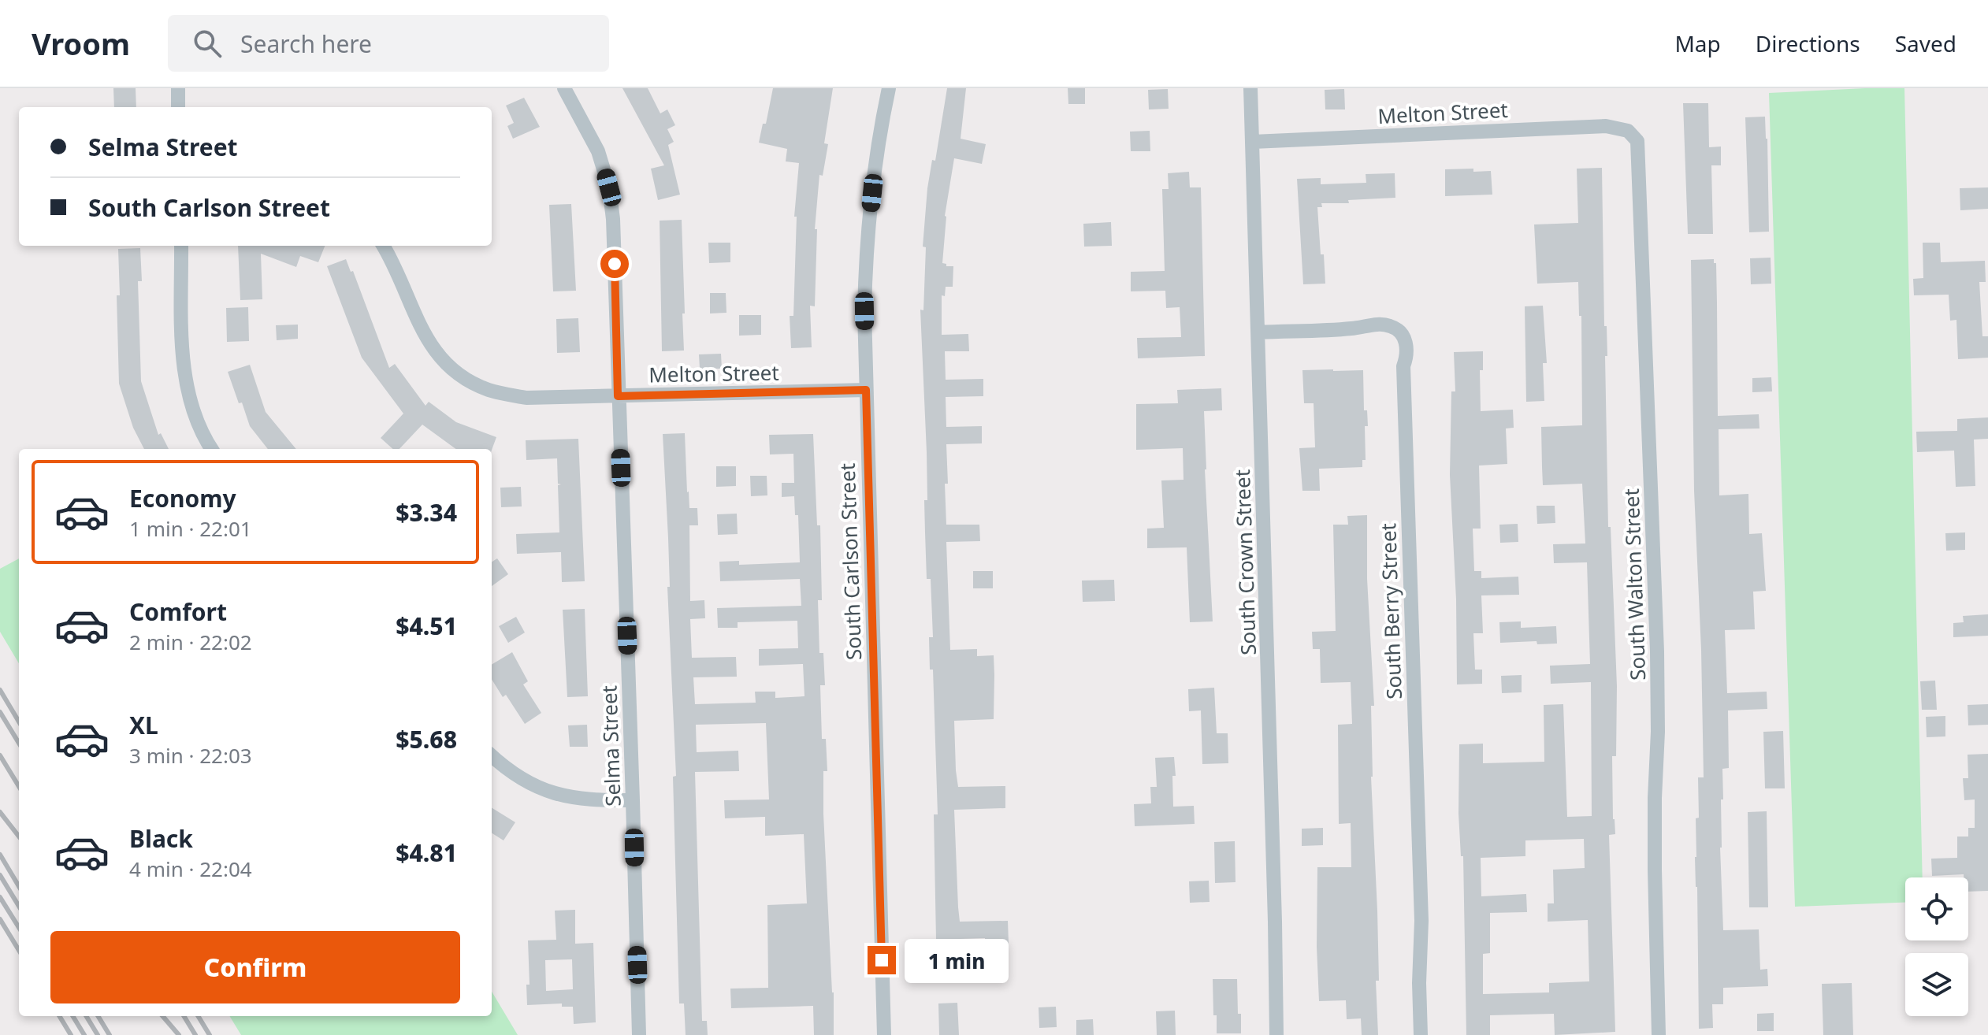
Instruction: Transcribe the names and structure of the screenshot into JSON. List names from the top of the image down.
{
  "streets": {
    "street": [
      "Melton Street",
      "South Carlson Street",
      "South Crown Street",
      "South Walton Street",
      "South Berry Street",
      "Selma Street"
    ]
  },
  "crossings": [
    ["Melton Street", "South Carlson Street"],
    ["Melton Street", "South Crown Street"],
    ["Melton Street", "South Walton Street"],
    ["Melton Street", "Selma Street"],
    ["South Crown Street", "South Berry Street"]
  ],
  "page": {
    "header": "Vroom",
    "search": "Search here",
    "nav": ["Map", "Directions", "Saved"],
    "banner": ["Selma Street", "South Carlson Street"],
    "list": [
      {
        "name": "Economy",
        "note": "1 min · 22:01",
        "value": "$3.34"
      },
      {
        "name": "Comfort",
        "note": "2 min · 22:02",
        "value": "$4.51"
      },
      {
        "name": "XL",
        "note": "3 min · 22:03",
        "value": "$5.68"
      },
      {
        "name": "Black",
        "note": "4 min · 22:04",
        "value": "$4.81"
      }
    ],
    "buttons": "Confirm",
    "bubble": "1 min"
  }
}
